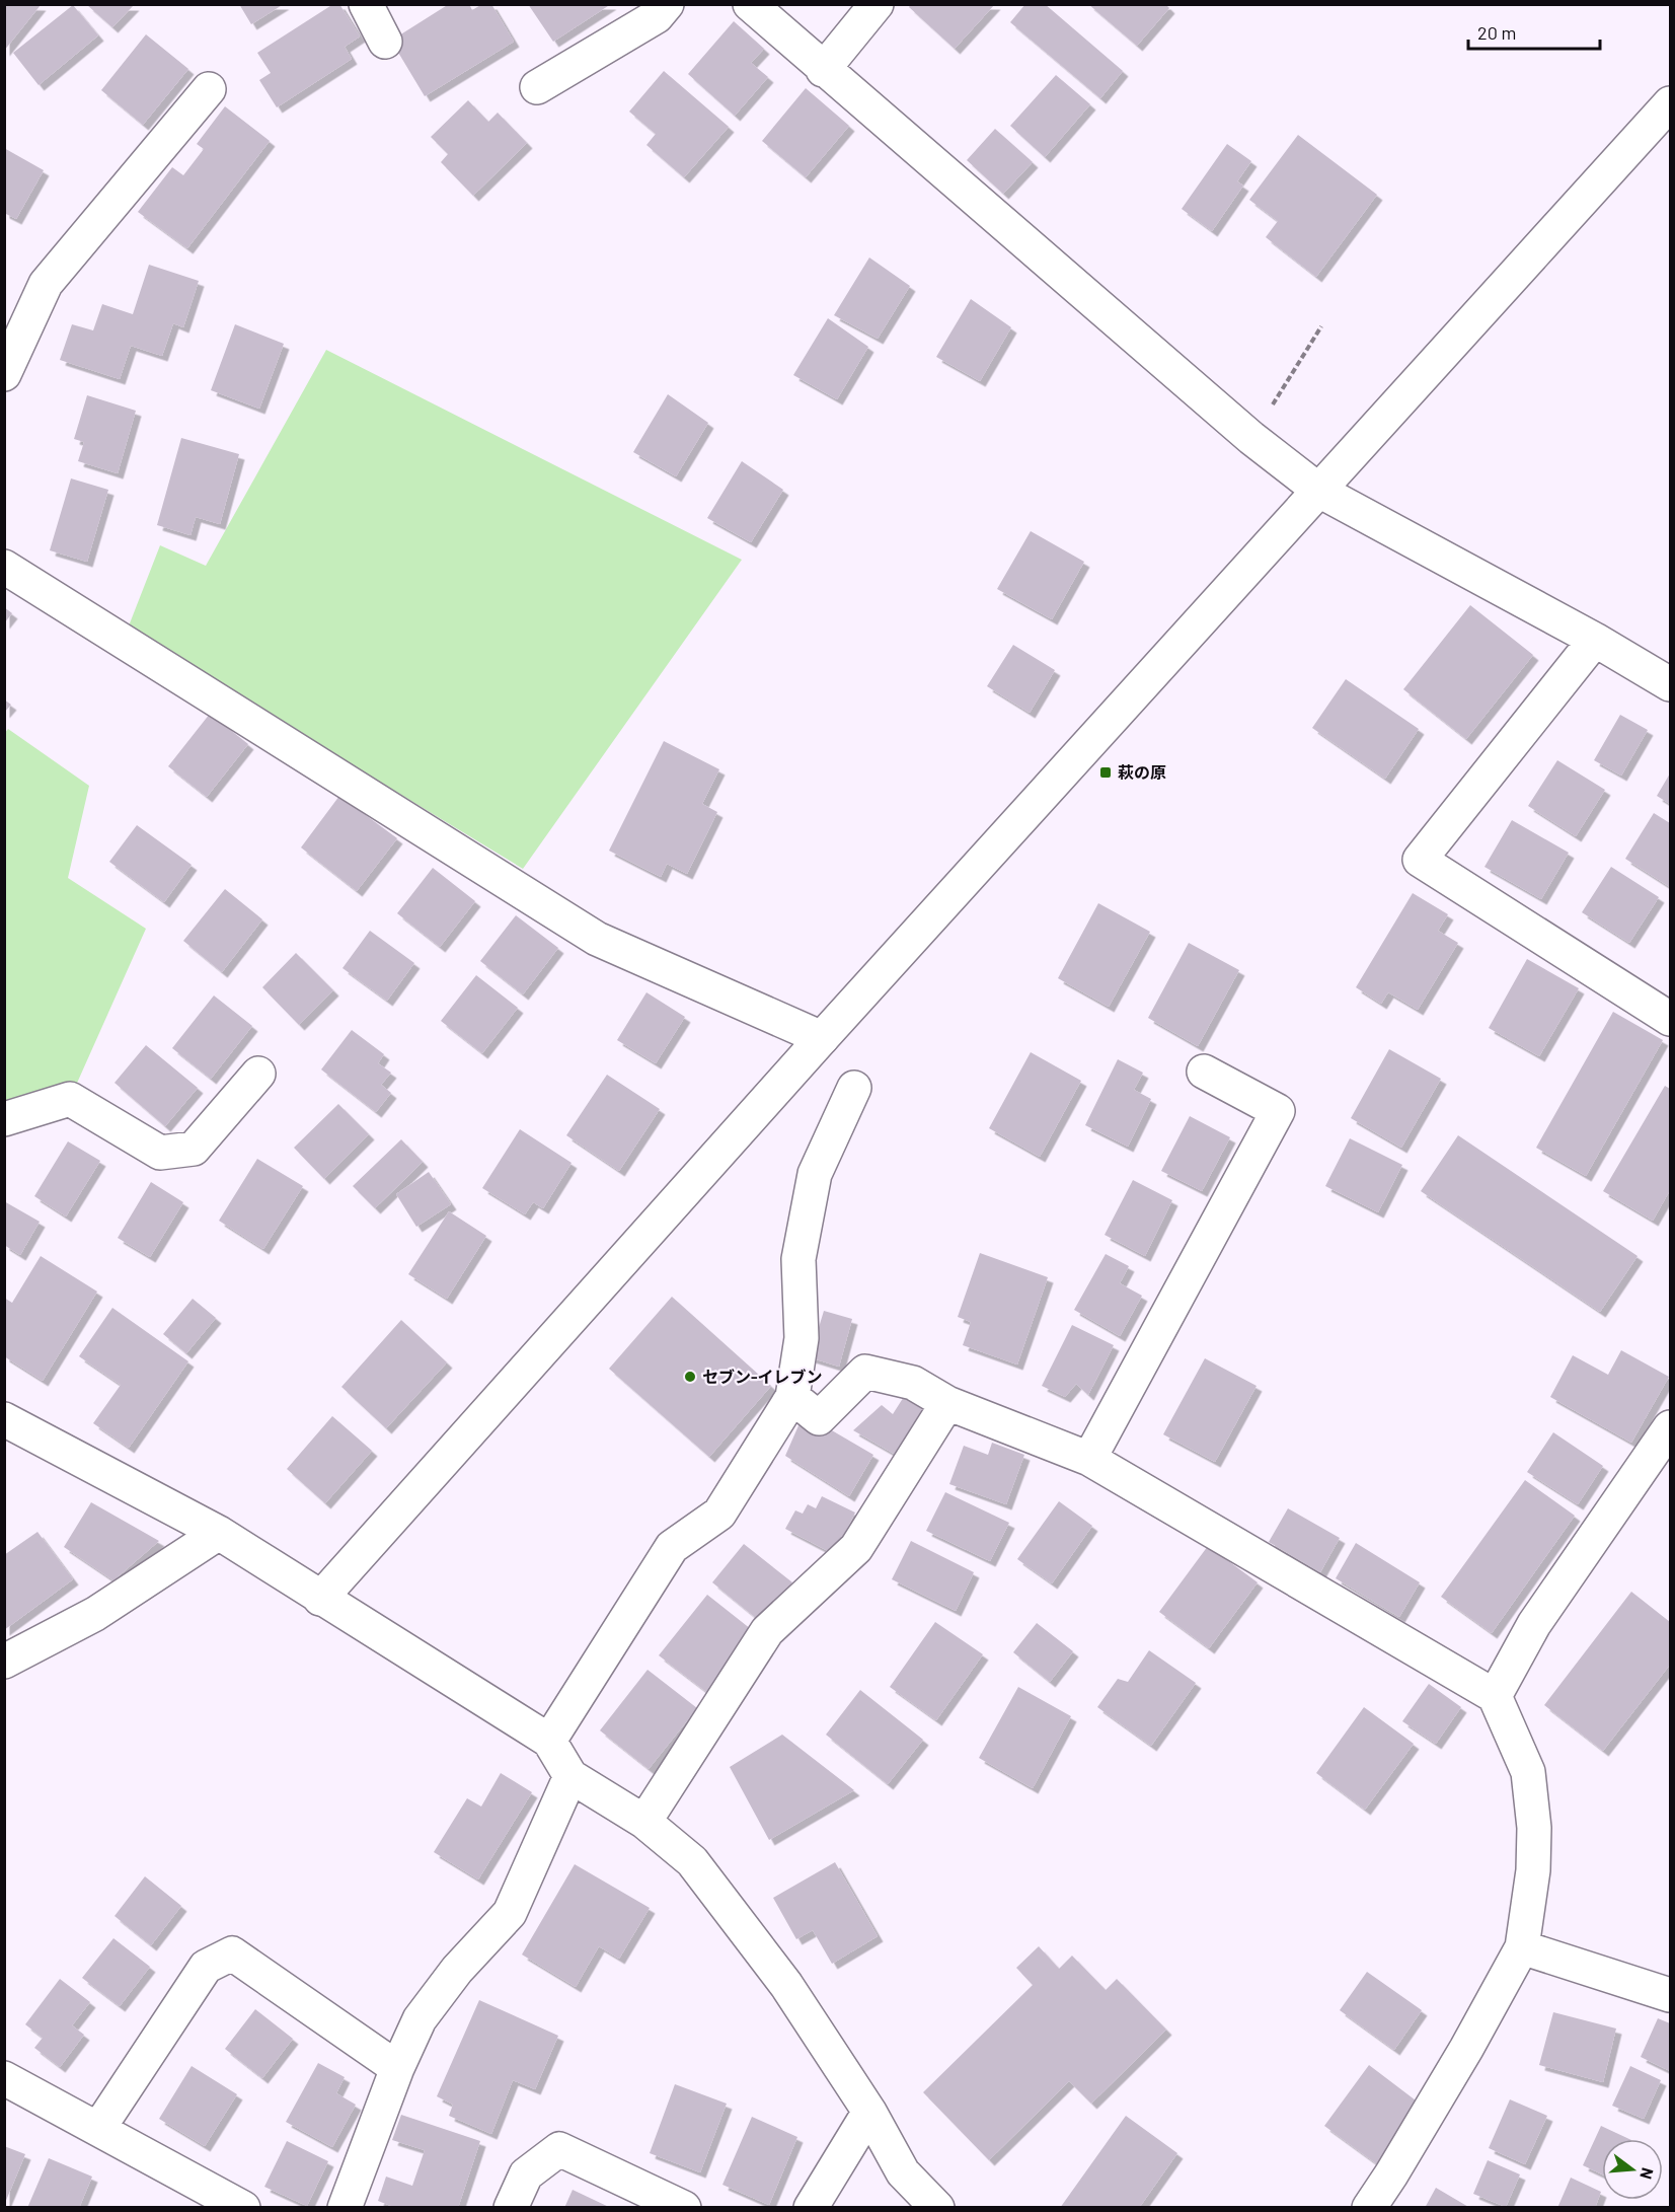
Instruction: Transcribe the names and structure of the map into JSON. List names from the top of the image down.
{
  "places": {
    "transit": ["萩の原"],
    "other": ["セブン-イレブン"]
  },
  "scale_bar": "20 m",
  "north": "right"
}
